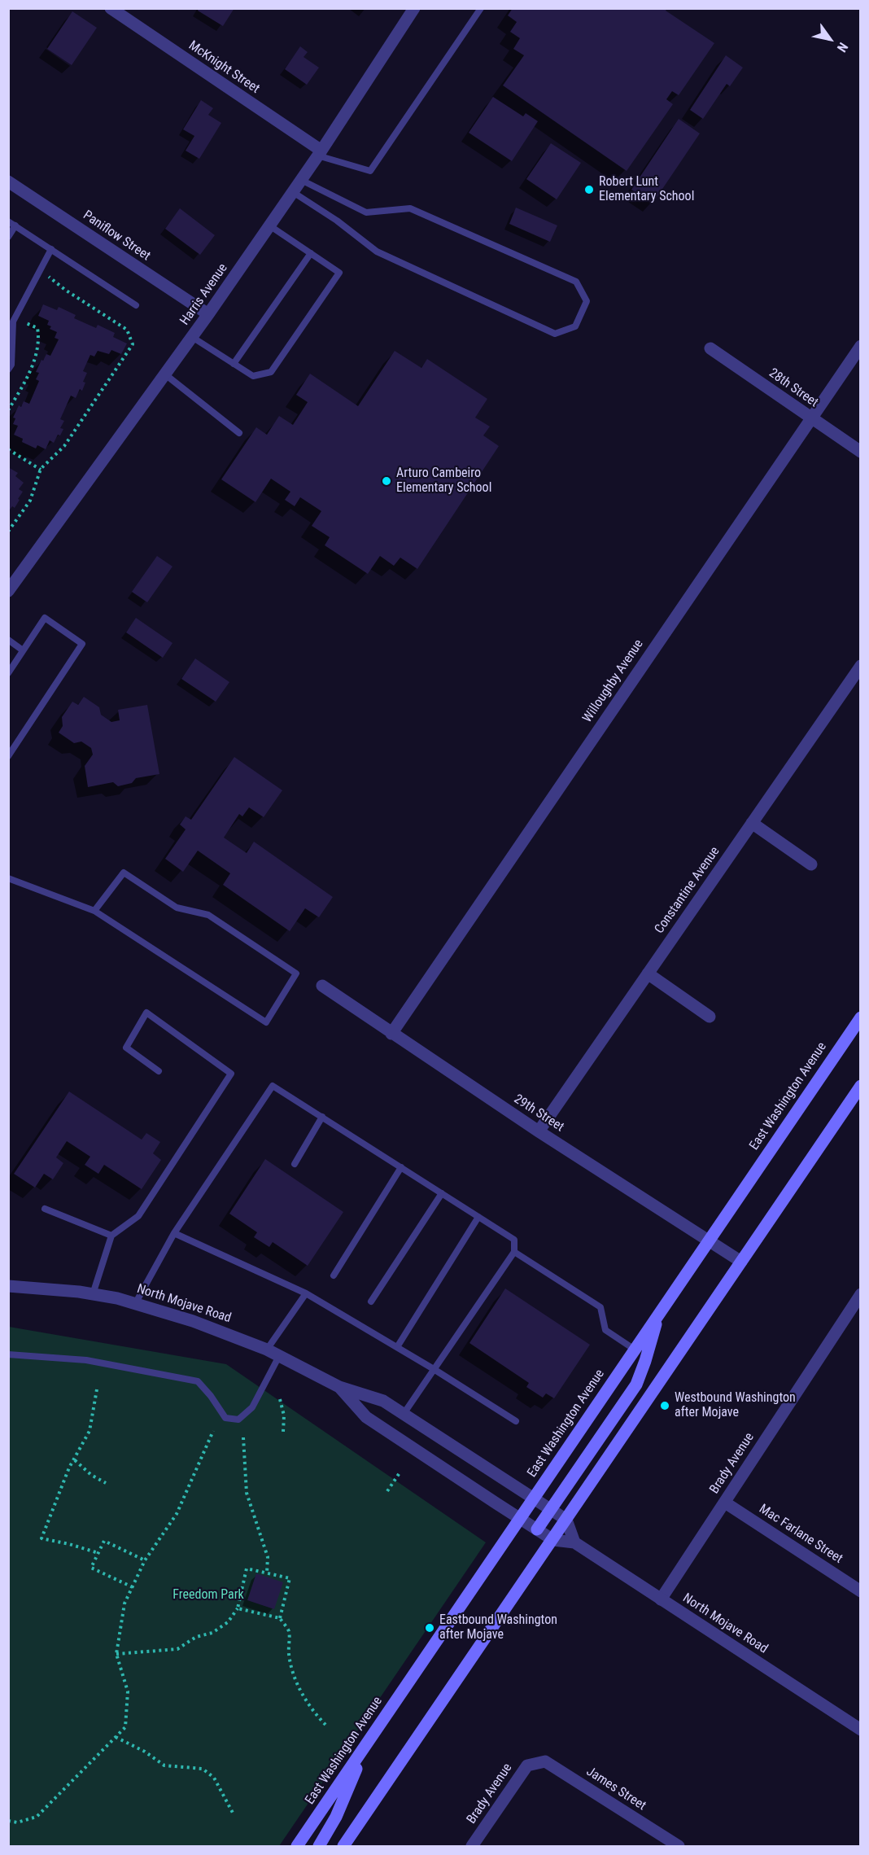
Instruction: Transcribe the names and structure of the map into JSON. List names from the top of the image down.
{
  "streets": {
    "main road": ["East Washington Avenue"],
    "street": [
      "McKnight Street",
      "Paniflow Street",
      "Harris Avenue",
      "28th Street",
      "Willoughby Avenue",
      "Constantine Avenue",
      "29th Street",
      "North Mojave Road",
      "Brady Avenue",
      "Mac Farlane Street",
      "James Street"
    ]
  },
  "crossings": [
    ["McKnight Street", "Harris Avenue"],
    ["Paniflow Street", "Harris Avenue"],
    ["28th Street", "Willoughby Avenue"],
    ["Willoughby Avenue", "29th Street"],
    ["Constantine Avenue", "29th Street"],
    ["East Washington Avenue", "29th Street"],
    ["East Washington Avenue", "North Mojave Road"],
    ["North Mojave Road", "Brady Avenue"],
    ["Brady Avenue", "Mac Farlane Street"],
    ["Brady Avenue", "James Street"]
  ],
  "parks": ["Freedom Park"],
  "places": [
    "Robert Lunt Elementary School",
    "Arturo Cambeiro Elementary School",
    "Westbound Washington after Mojave",
    "Eastbound Washington after Mojave"
  ],
  "north": "bottom right"
}
